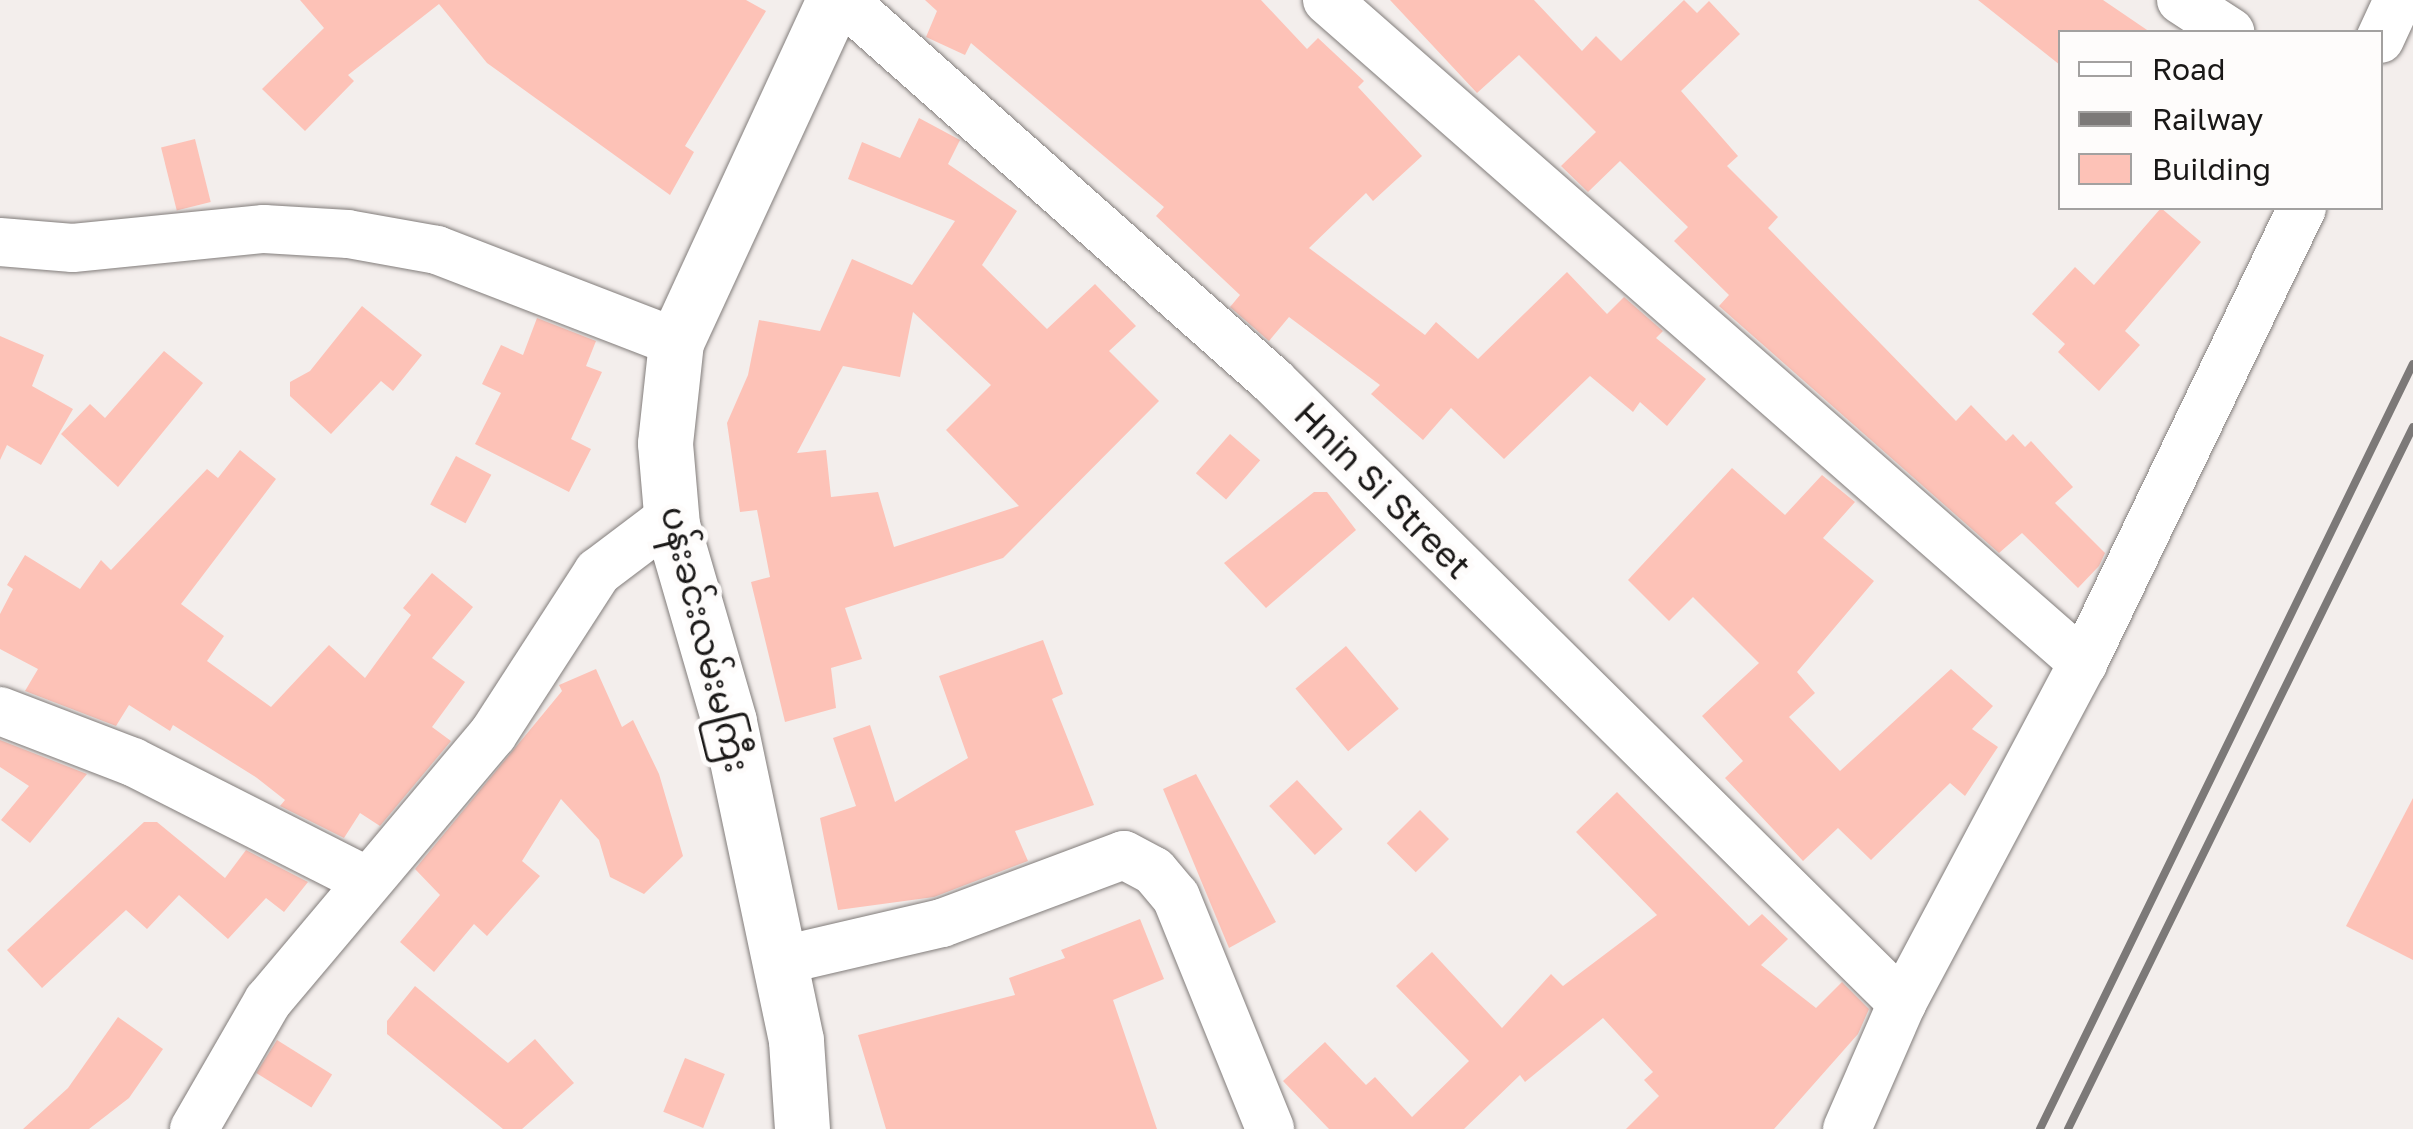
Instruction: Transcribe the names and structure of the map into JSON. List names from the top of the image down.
{
  "streets": {
    "main road": ["ပန်းခင်းလမ်းမကြီး"],
    "street": ["Hnin Si Street"]
  },
  "legend": ["Road", "Railway", "Building"]
}
